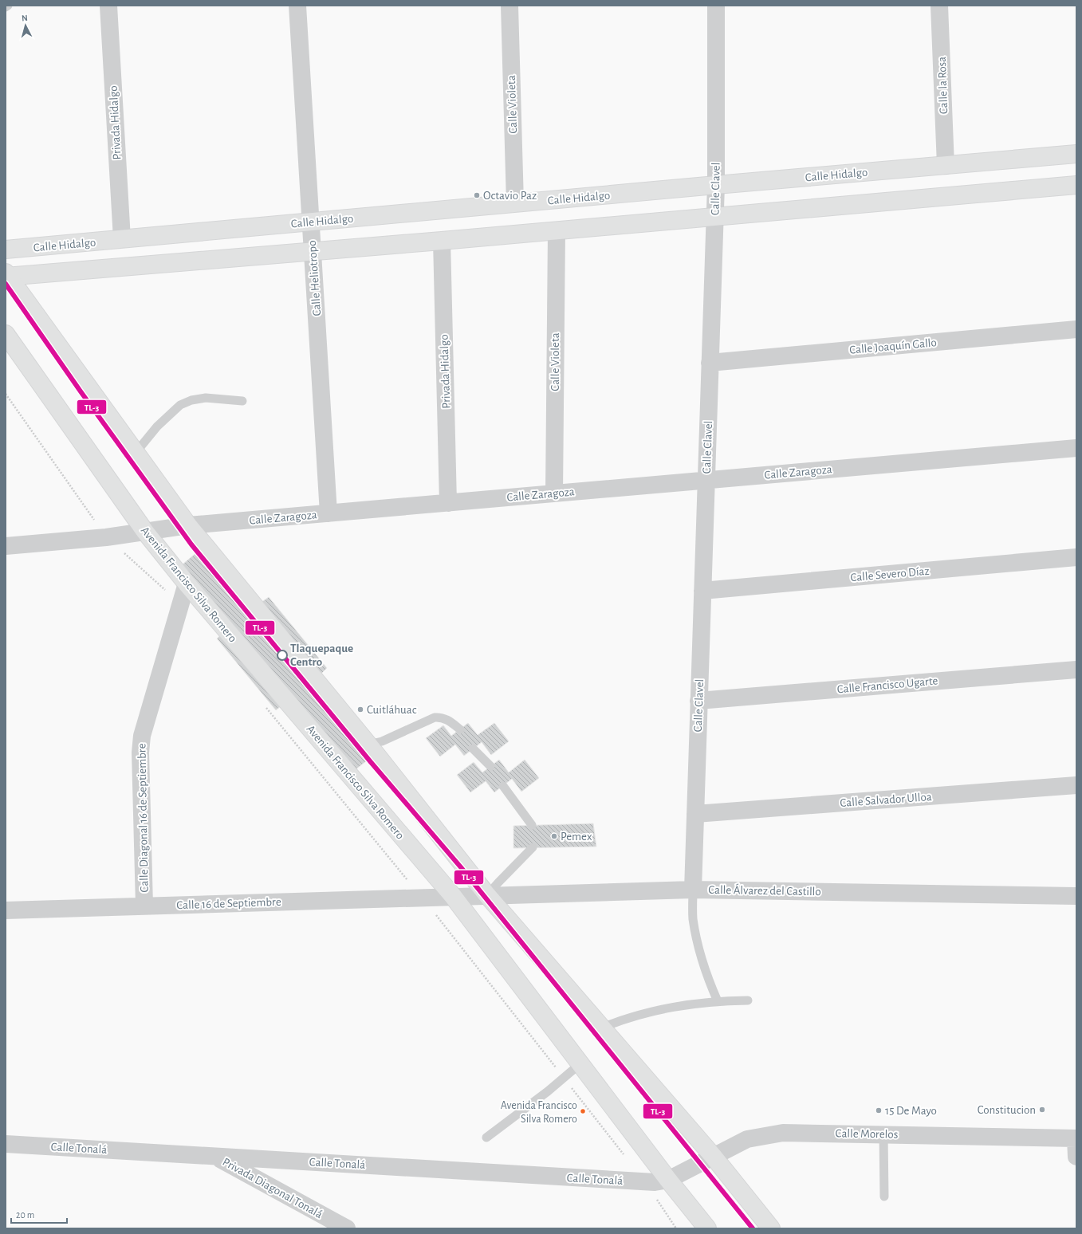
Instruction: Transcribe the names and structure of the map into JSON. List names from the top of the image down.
{
  "streets": {
    "main road": ["Calle Hidalgo", "Avenida Francisco Silva Romero"],
    "street": [
      "Calle la Rosa",
      "Calle Violeta",
      "Privada Hidalgo",
      "Calle Clavel",
      "Calle Heliotropo",
      "Calle Joaquín Gallo",
      "Calle Zaragoza",
      "Calle Severo Díaz",
      "Calle Francisco Ugarte",
      "Calle Salvador Ulloa",
      "Calle Diagonal 16 de Septiembre",
      "Calle Álvarez del Castillo",
      "Calle 16 de Septiembre",
      "Calle Morelos",
      "Calle Tonalá",
      "Privada Diagonal Tonalá"
    ]
  },
  "crossings": [
    ["Calle la Rosa", "Calle Hidalgo"],
    ["Calle Violeta", "Calle Hidalgo"],
    ["Calle Violeta", "Calle Zaragoza"],
    ["Privada Hidalgo", "Calle Hidalgo"],
    ["Privada Hidalgo", "Calle Zaragoza"],
    ["Calle Hidalgo", "Calle Clavel"],
    ["Calle Hidalgo", "Calle Heliotropo"],
    ["Calle Clavel", "Calle Joaquín Gallo"],
    ["Calle Clavel", "Calle Zaragoza"],
    ["Calle Clavel", "Calle Severo Díaz"],
    ["Calle Clavel", "Calle Francisco Ugarte"],
    ["Calle Clavel", "Calle Salvador Ulloa"],
    ["Calle Clavel", "Calle Álvarez del Castillo"],
    ["Calle Heliotropo", "Calle Zaragoza"],
    ["Calle Zaragoza", "Avenida Francisco Silva Romero"],
    ["Avenida Francisco Silva Romero", "Calle Diagonal 16 de Septiembre"],
    ["Avenida Francisco Silva Romero", "Calle Álvarez del Castillo"],
    ["Avenida Francisco Silva Romero", "Calle 16 de Septiembre"],
    ["Avenida Francisco Silva Romero", "Calle Morelos"],
    ["Avenida Francisco Silva Romero", "Calle Tonalá"],
    ["Calle Diagonal 16 de Septiembre", "Calle 16 de Septiembre"],
    ["Calle Álvarez del Castillo", "Calle 16 de Septiembre"],
    ["Calle Morelos", "Calle Tonalá"],
    ["Calle Tonalá", "Privada Diagonal Tonalá"]
  ],
  "places": [
    "Octavio Paz",
    "Tlaquepaque Centro",
    "Cuitláhuac",
    "Pemex",
    "Constitucion",
    "15 De Mayo",
    "Avenida Francisco Silva Romero"
  ],
  "lines": ["transit line TL-3"],
  "scale_bar": "20 m",
  "north": "top"
}
